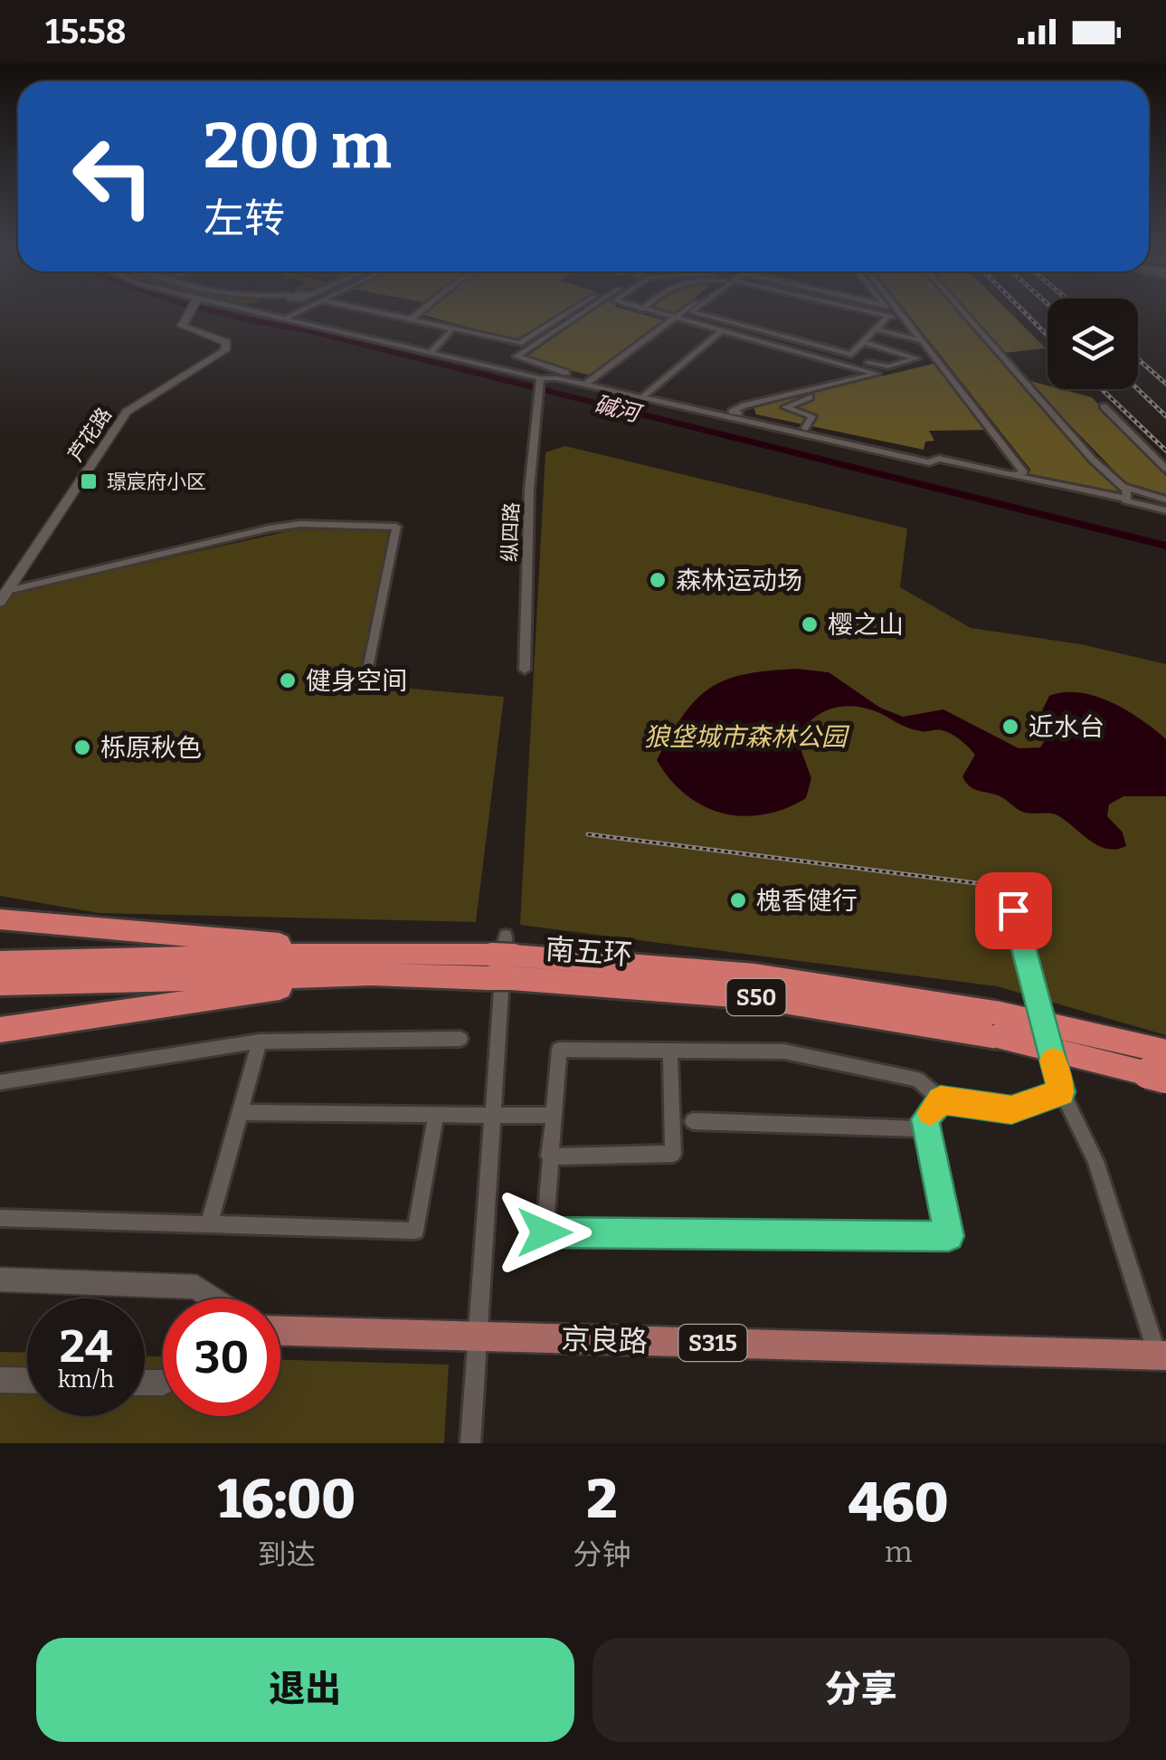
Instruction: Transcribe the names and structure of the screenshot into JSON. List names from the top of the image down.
{
  "streets": {
    "highway": ["南五环", "S50"],
    "main road": ["京良路", "S315"],
    "street": ["芦花路", "纵四路"]
  },
  "water": ["碱河"],
  "parks": ["狼垡城市森林公园"],
  "places": {
    "transit": ["璟宸府小区"],
    "other": [
      "森林运动场",
      "樱之山",
      "健身空间",
      "近水台",
      "栎原秋色",
      "槐香健行"
    ]
  },
  "page": {
    "status": "15:58",
    "turn": ["200 m", "左转"],
    "speed": "24 km/h",
    "limit": "30",
    "eta": [
      "16:00",
      "到达",
      "2",
      "分钟",
      "460",
      "m"
    ],
    "buttons": ["退出", "分享"]
  }
}
